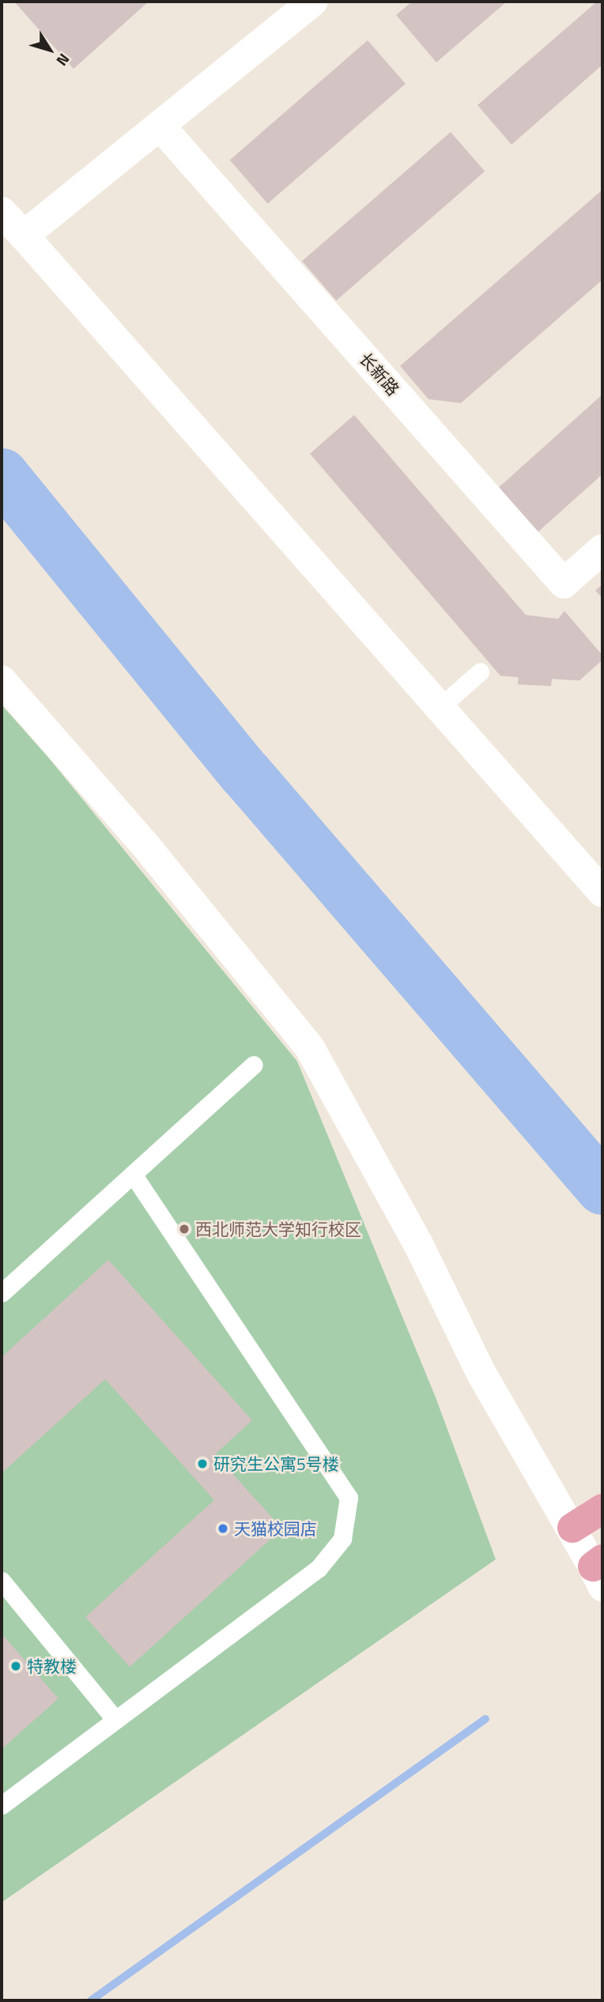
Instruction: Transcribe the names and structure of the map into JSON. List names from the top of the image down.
{
  "streets": {
    "street": ["长新路"]
  },
  "places": [
    "西北师范大学知行校区",
    "研究生公寓5号楼",
    "天猫校园店",
    "特教楼"
  ],
  "north": "bottom right"
}
